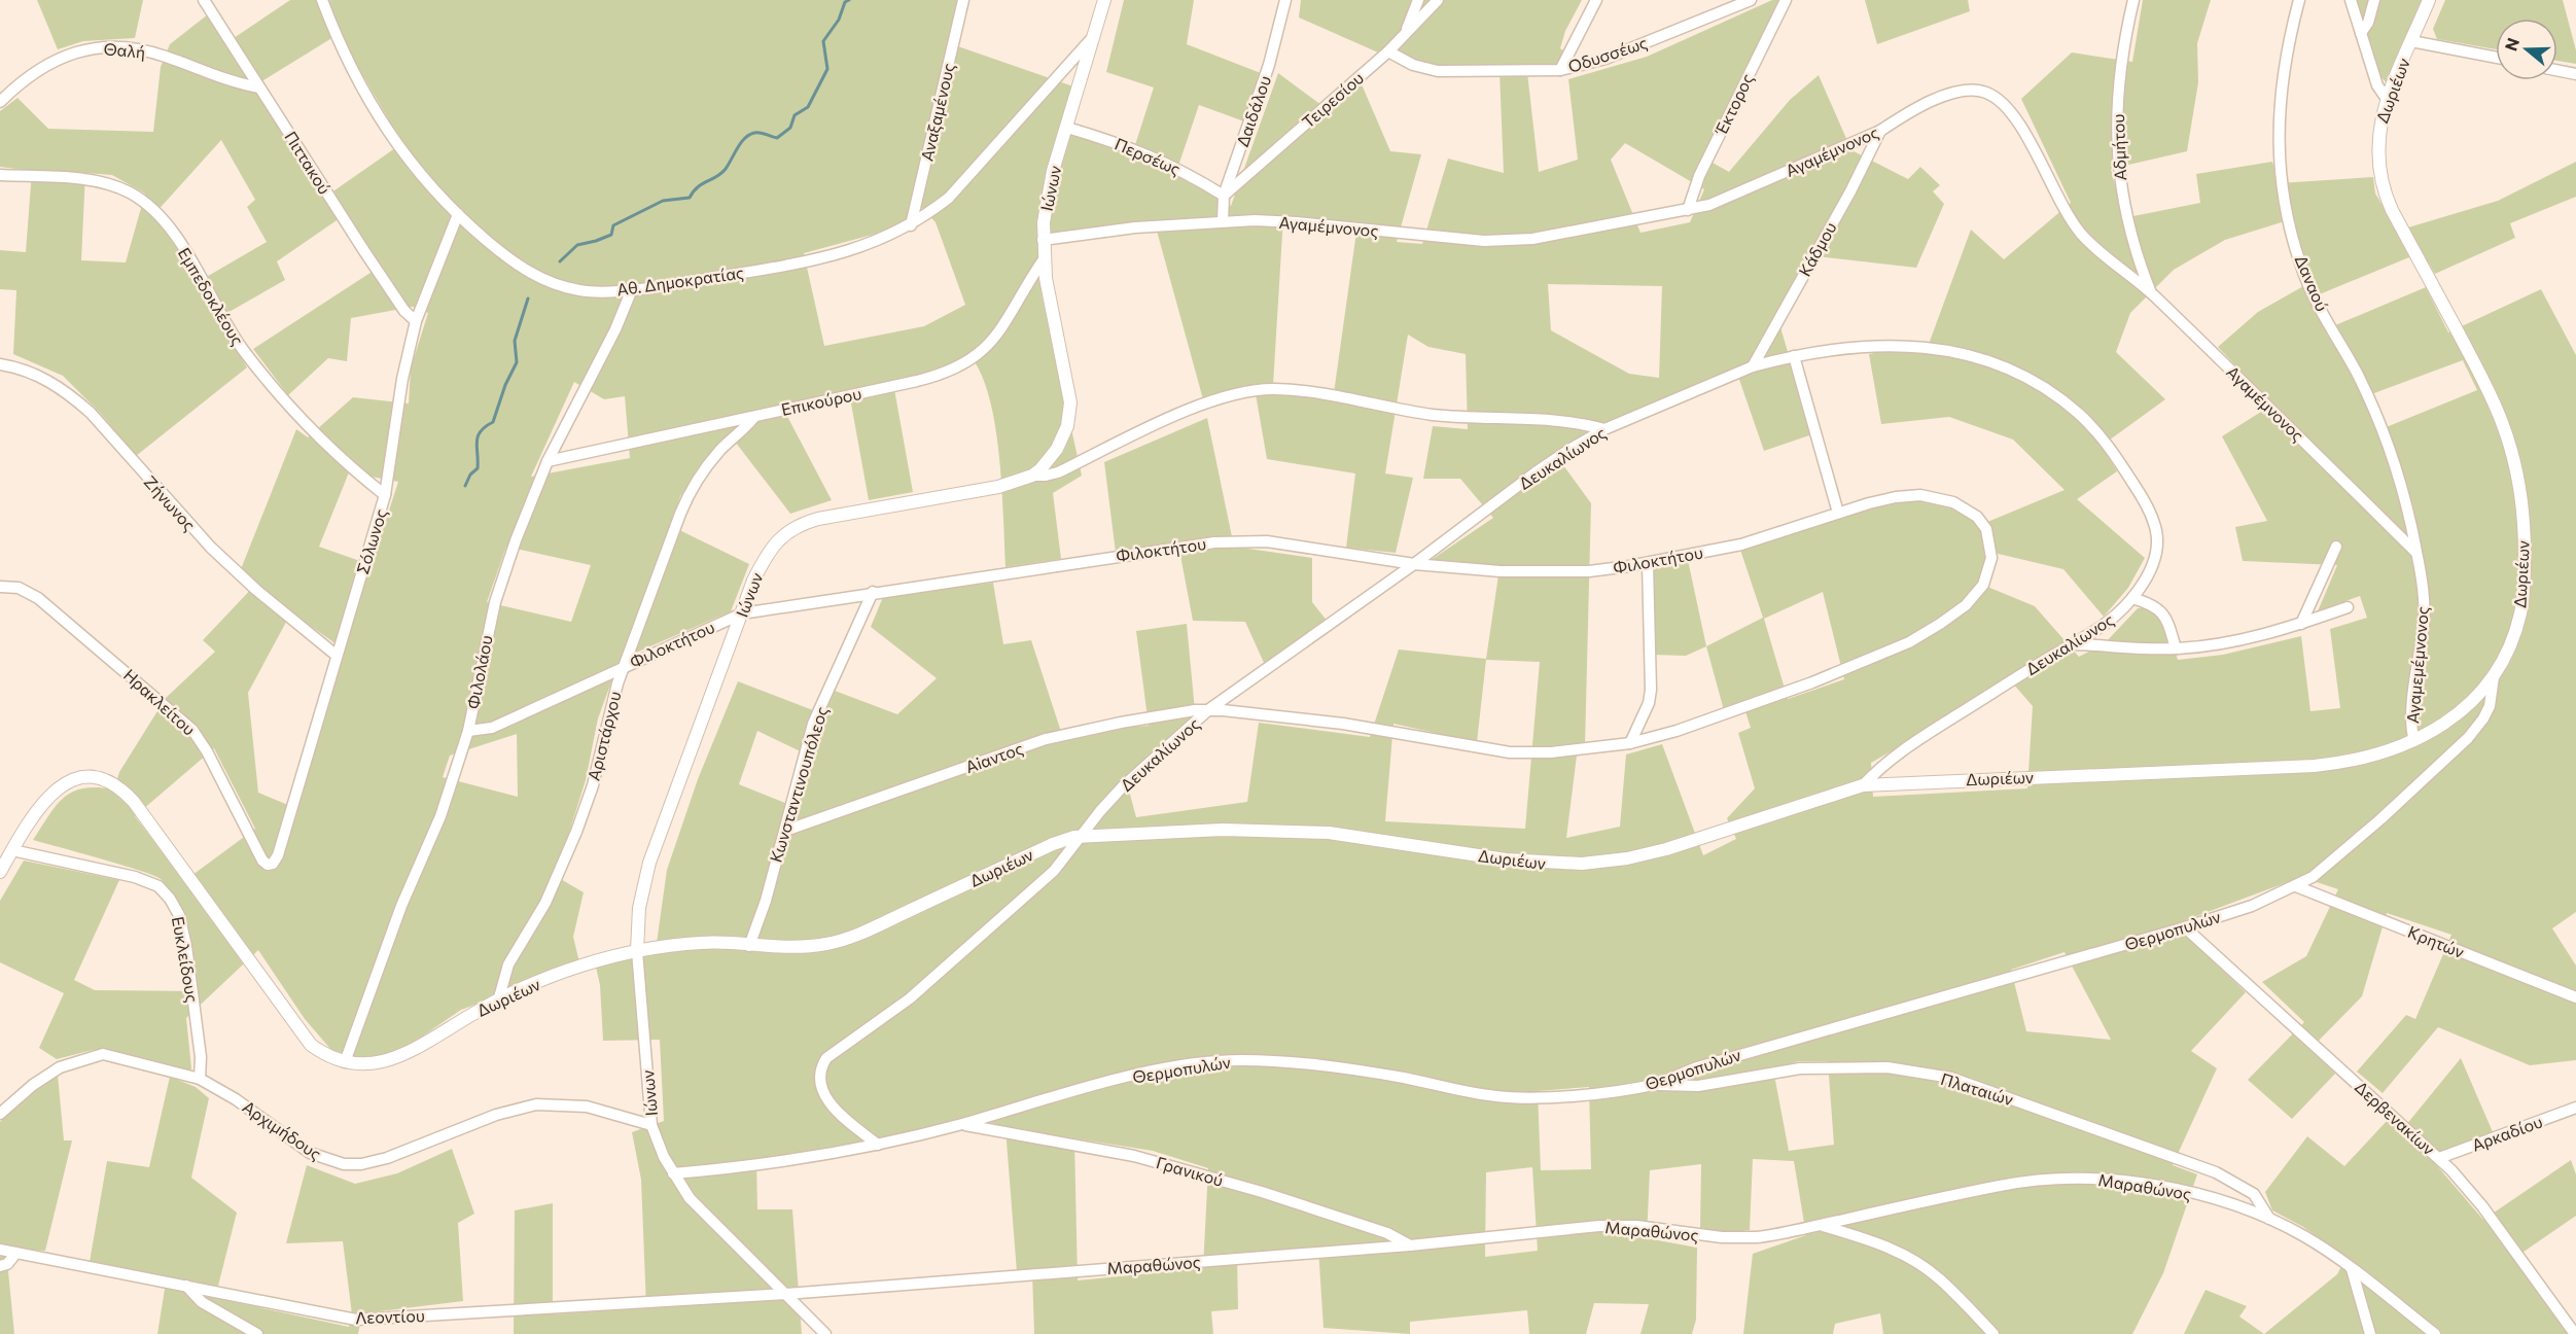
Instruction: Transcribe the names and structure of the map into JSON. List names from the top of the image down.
{
  "streets": {
    "street": [
      "Θαλή",
      "Οδυσσέως",
      "Δωριέων",
      "Τειρεσίου",
      "Έκτορος",
      "Δαιδάλου",
      "Αναξαμένους",
      "Αδμήτου",
      "Αγαμέμνονος",
      "Περσέως",
      "Πιττακού",
      "Ιώνων",
      "Κάδμου",
      "Αθ. Δημοκρατίας",
      "Δαναού",
      "Εμπεδοκλέους",
      "Επικούρου",
      "Δευκαλίωνος",
      "Ζήνωνος",
      "Σόλωνος",
      "Φιλοκτήτου",
      "Αγαμεμέμνονος",
      "Φιλολάου",
      "Ηρακλείτου",
      "Αριστάρχου",
      "Aiαντος",
      "Κωνσταντινουπόλεος",
      "Θερμοπυλών",
      "Κρητών",
      "Ευκλείδους",
      "Πλαταιών",
      "Δερβενακίων",
      "Αρχιμήδους",
      "Αρκαδίου",
      "Γρανικού",
      "Μαραθώνος",
      "Λεοντίου"
    ]
  },
  "crossings": [
    ["Θαλή", "Πιττακού"],
    ["Οδυσσέως", "Τειρεσίου"],
    ["Δωριέων", "Ιώνων"],
    ["Δωριέων", "Δευκαλίωνος"],
    ["Δωριέων", "Αγαμεμέμνονος"],
    ["Δωριέων", "Φιλολάου"],
    ["Δωριέων", "Αριστάρχου"],
    ["Δωριέων", "Κωνσταντινουπόλεος"],
    ["Δωριέων", "Θερμοπυλών"],
    ["Δωριέων", "Ευκλείδους"],
    ["Τειρεσίου", "Δαιδάλου"],
    ["Τειρεσίου", "Περσέως"],
    ["Έκτορος", "Αγαμέμνονος"],
    ["Δαιδάλου", "Αγαμέμνονος"],
    ["Δαιδάλου", "Περσέως"],
    ["Αναξαμένους", "Αθ. Δημοκρατίας"],
    ["Αδμήτου", "Αγαμέμνονος"],
    ["Αγαμέμνονος", "Ιώνων"],
    ["Αγαμέμνονος", "Κάδμου"],
    ["Αγαμέμνονος", "Δαναού"],
    ["Αγαμέμνονος", "Αγαμεμέμνονος"],
    ["Περσέως", "Ιώνων"],
    ["Πιττακού", "Σόλωνος"],
    ["Ιώνων", "Αθ. Δημοκρατίας"],
    ["Ιώνων", "Επικούρου"],
    ["Ιώνων", "Φιλοκτήτου"],
    ["Ιώνων", "Θερμοπυλών"],
    ["Ιώνων", "Αρχιμήδους"],
    ["Ιώνων", "Μαραθώνος"],
    ["Ιώνων", "Λεοντίου"],
    ["Κάδμου", "Δευκαλίωνος"],
    ["Αθ. Δημοκρατίας", "Σόλωνος"],
    ["Αθ. Δημοκρατίας", "Φιλολάου"],
    ["Δαναού", "Αγαμεμέμνονος"],
    ["Εμπεδοκλέους", "Σόλωνος"],
    ["Επικούρου", "Φιλολάου"],
    ["Επικούρου", "Αριστάρχου"],
    ["Δευκαλίωνος", "Φιλοκτήτου"],
    ["Δευκαλίωνος", "Aiαντος"],
    ["Δευκαλίωνος", "Θερμοπυλών"],
    ["Ζήνωνος", "Σόλωνος"],
    ["Σόλωνος", "Ηρακλείτου"],
    ["Φιλοκτήτου", "Φιλολάου"],
    ["Φιλοκτήτου", "Αριστάρχου"],
    ["Φιλοκτήτου", "Aiαντος"],
    ["Φιλοκτήτου", "Κωνσταντινουπόλεος"],
    ["Aiαντος", "Κωνσταντινουπόλεος"],
    ["Θερμοπυλών", "Κρητών"],
    ["Θερμοπυλών", "Πλαταιών"],
    ["Θερμοπυλών", "Δερβενακίων"],
    ["Θερμοπυλών", "Γρανικού"],
    ["Ευκλείδους", "Αρχιμήδους"],
    ["Πλαταιών", "Μαραθώνος"],
    ["Δερβενακίων", "Αρκαδίου"],
    ["Γρανικού", "Μαραθώνος"],
    ["Μαραθώνος", "Λεοντίου"]
  ],
  "north": "left"
}
